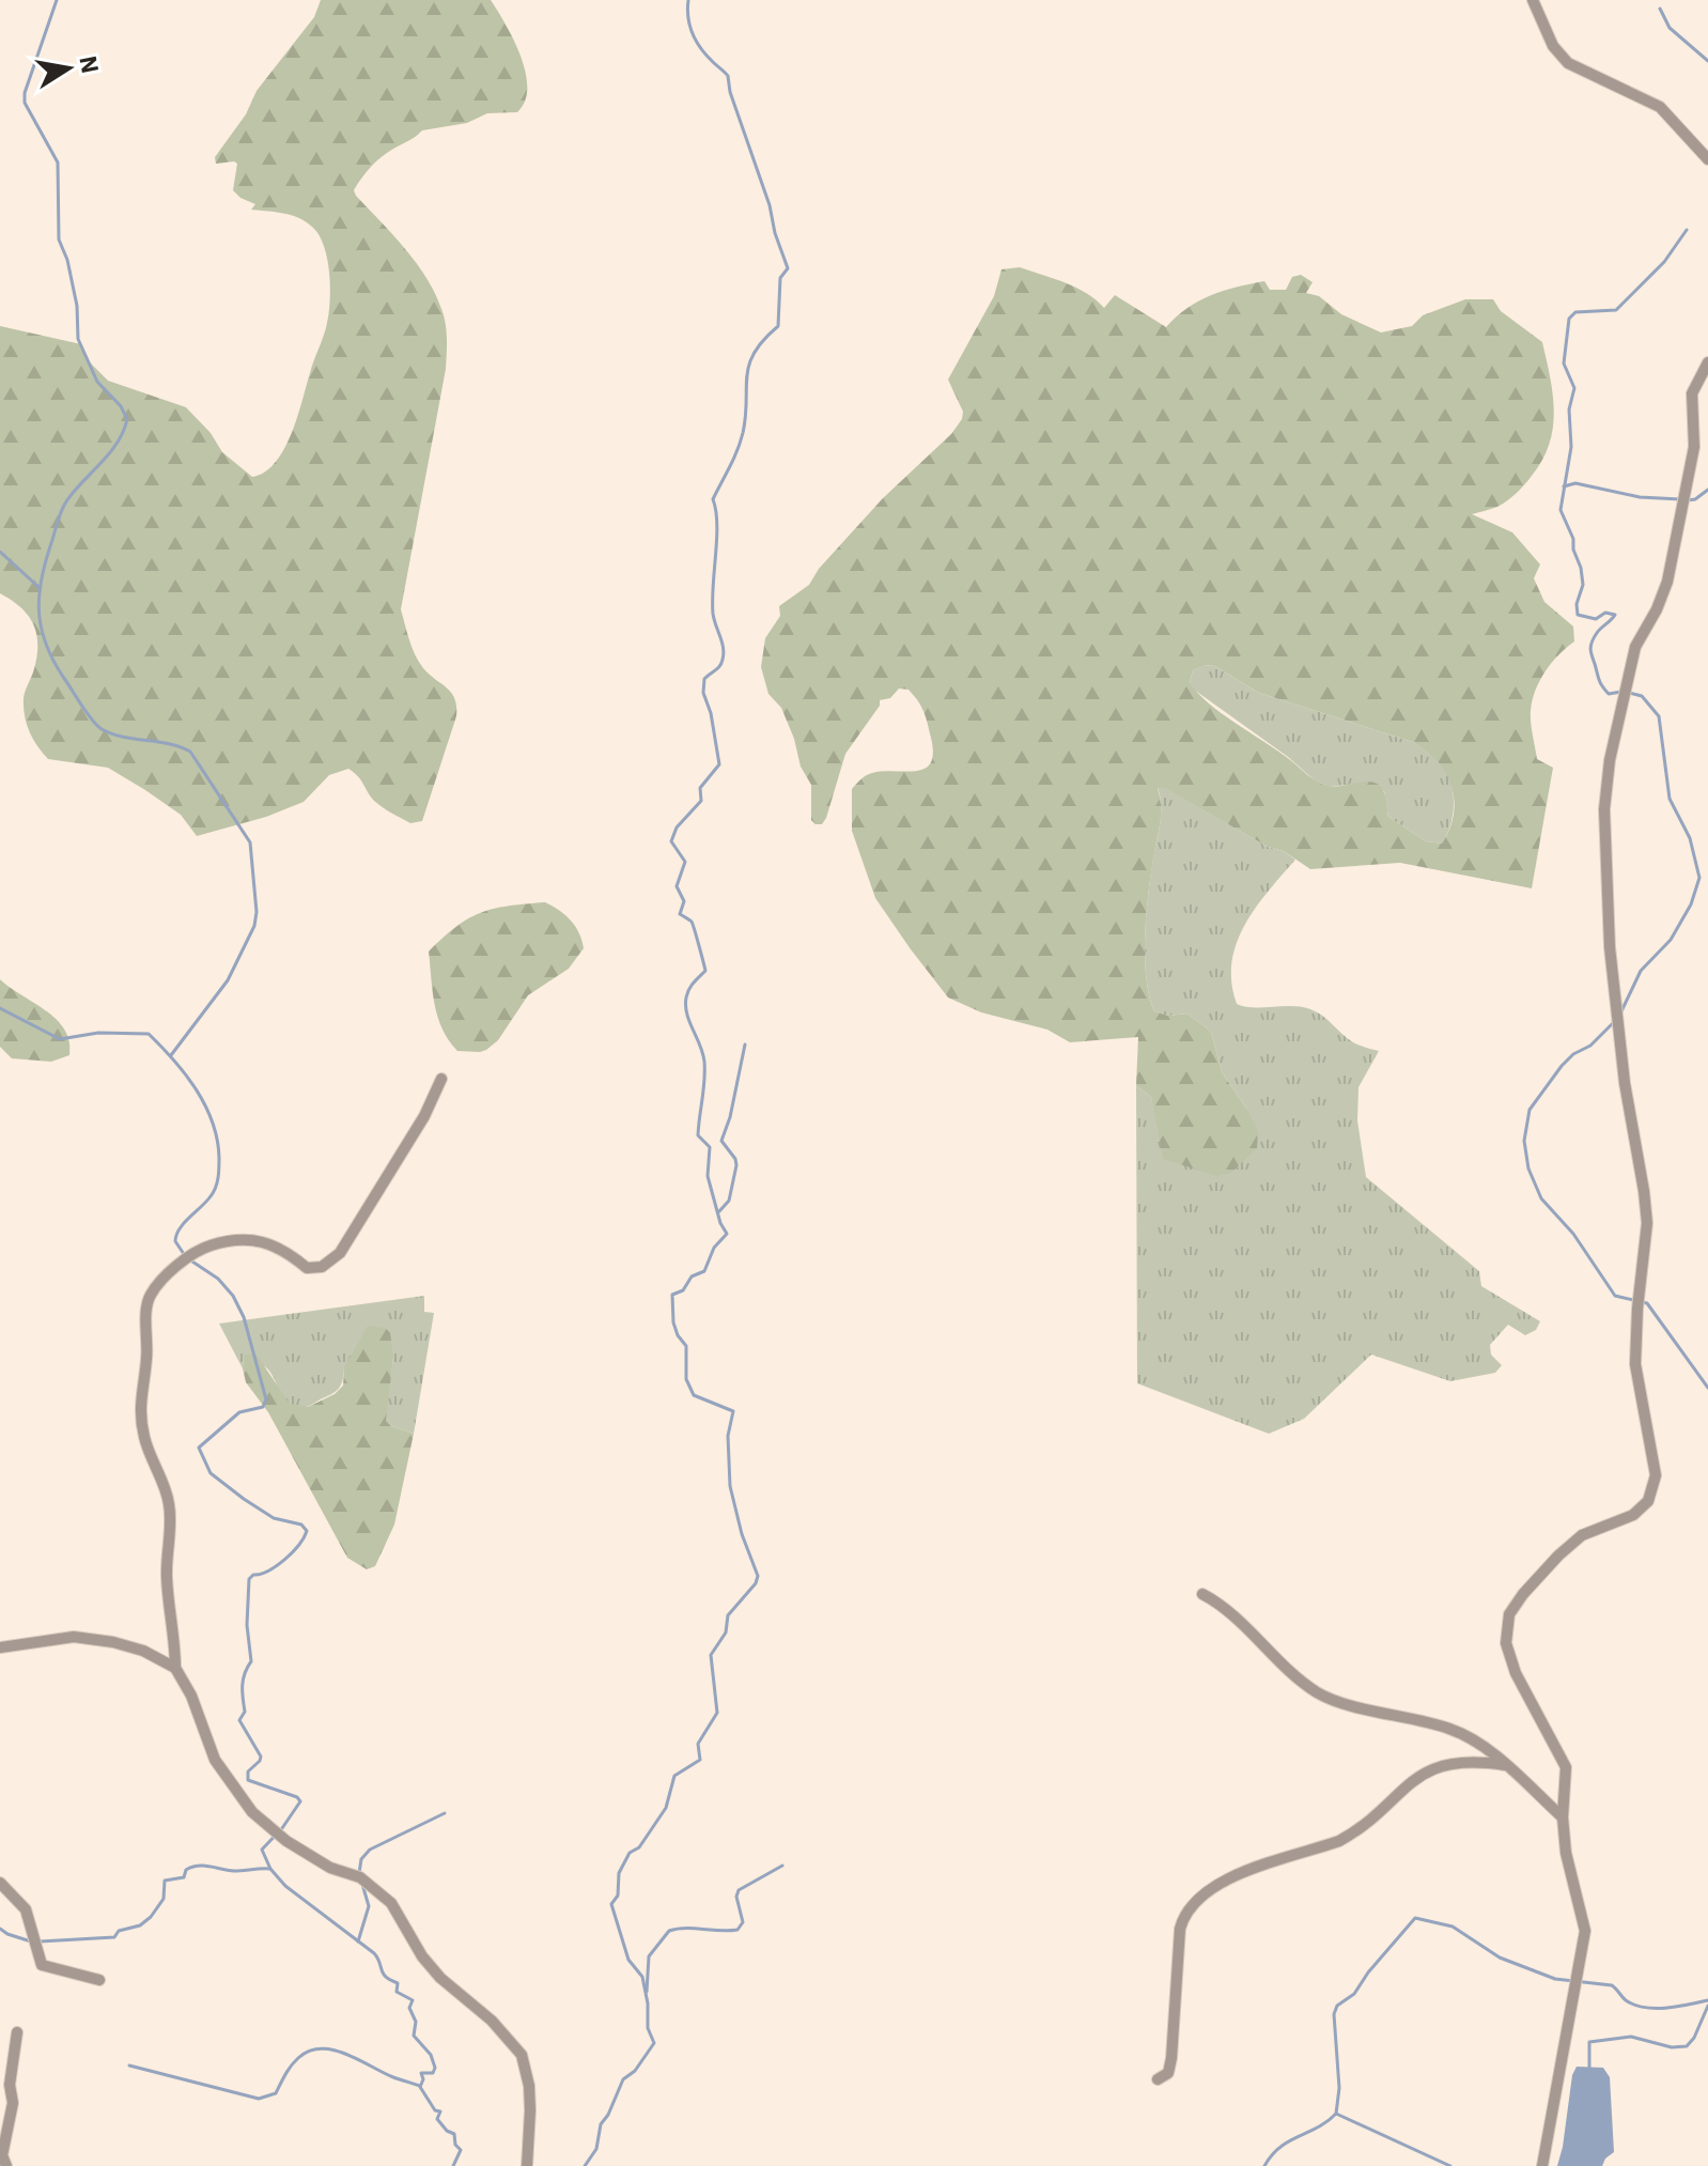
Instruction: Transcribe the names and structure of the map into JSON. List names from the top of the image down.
{
  "north": "right"
}
